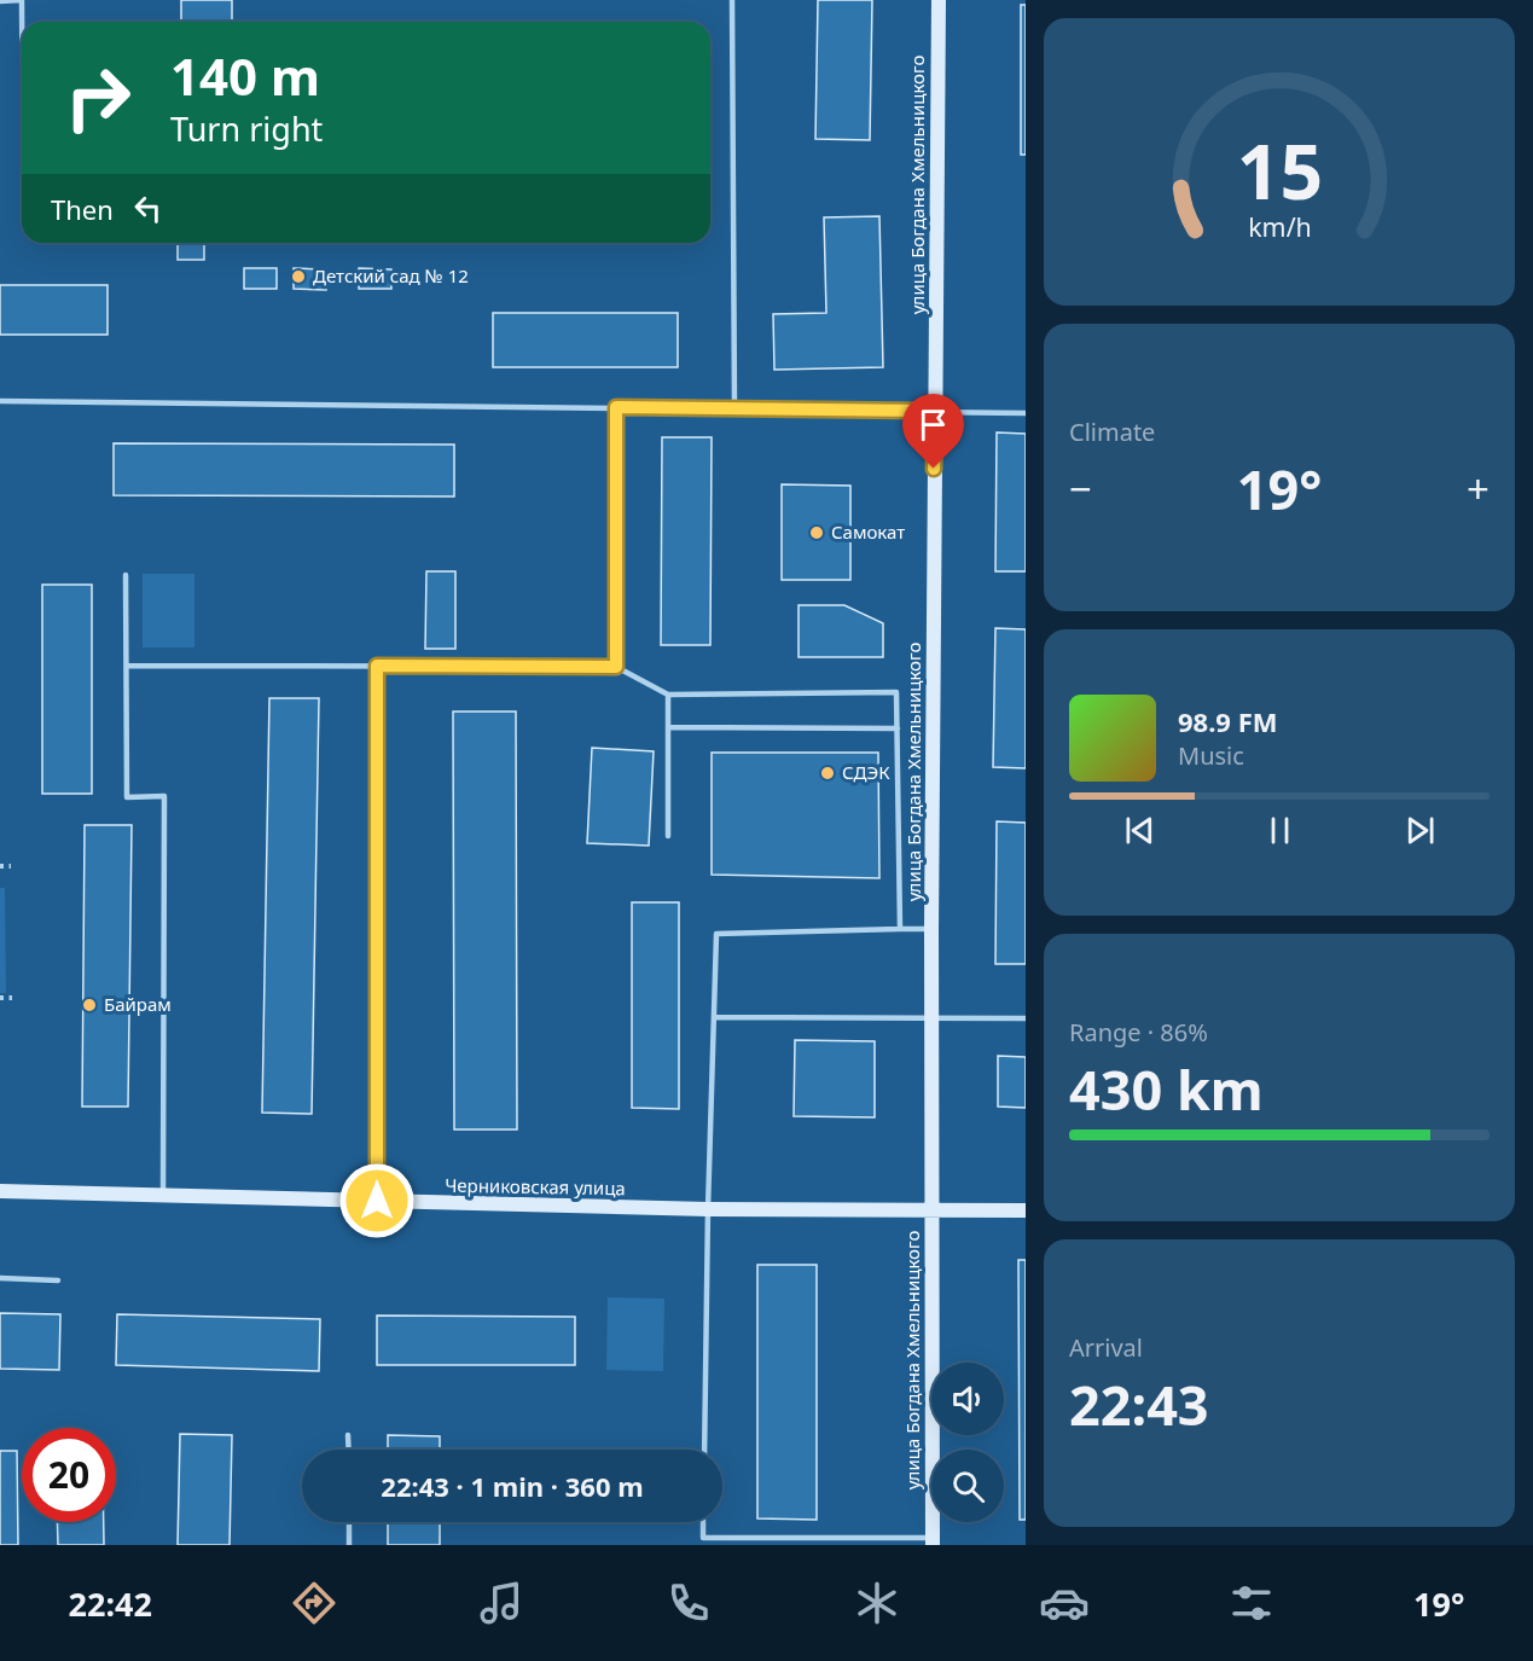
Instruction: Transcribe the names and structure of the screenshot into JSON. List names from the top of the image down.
{
  "streets": {
    "main road": ["улица Богдана Хмельницкого", "Черниковская улица"]
  },
  "crossings": [
    ["улица Богдана Хмельницкого", "Черниковская улица"]
  ],
  "places": [
    "Детский сад № 12",
    "Самокат",
    "СДЭК",
    "Байрам"
  ],
  "page": {
    "turn": ["140 m", "Turn right"],
    "then": "Then",
    "tile": [
      "Climate",
      ["Range · 86%", "430 km"],
      ["Arrival", "22:43"]
    ],
    "heat": ["−", "19°", "+"],
    "song": ["98.9 FM", "Music"],
    "limit": "20",
    "trip": "22:43 · 1 min · 360 m",
    "tabs": ["22:42", "19°"],
    "gauge": ["15", "km/h"]
  }
}
